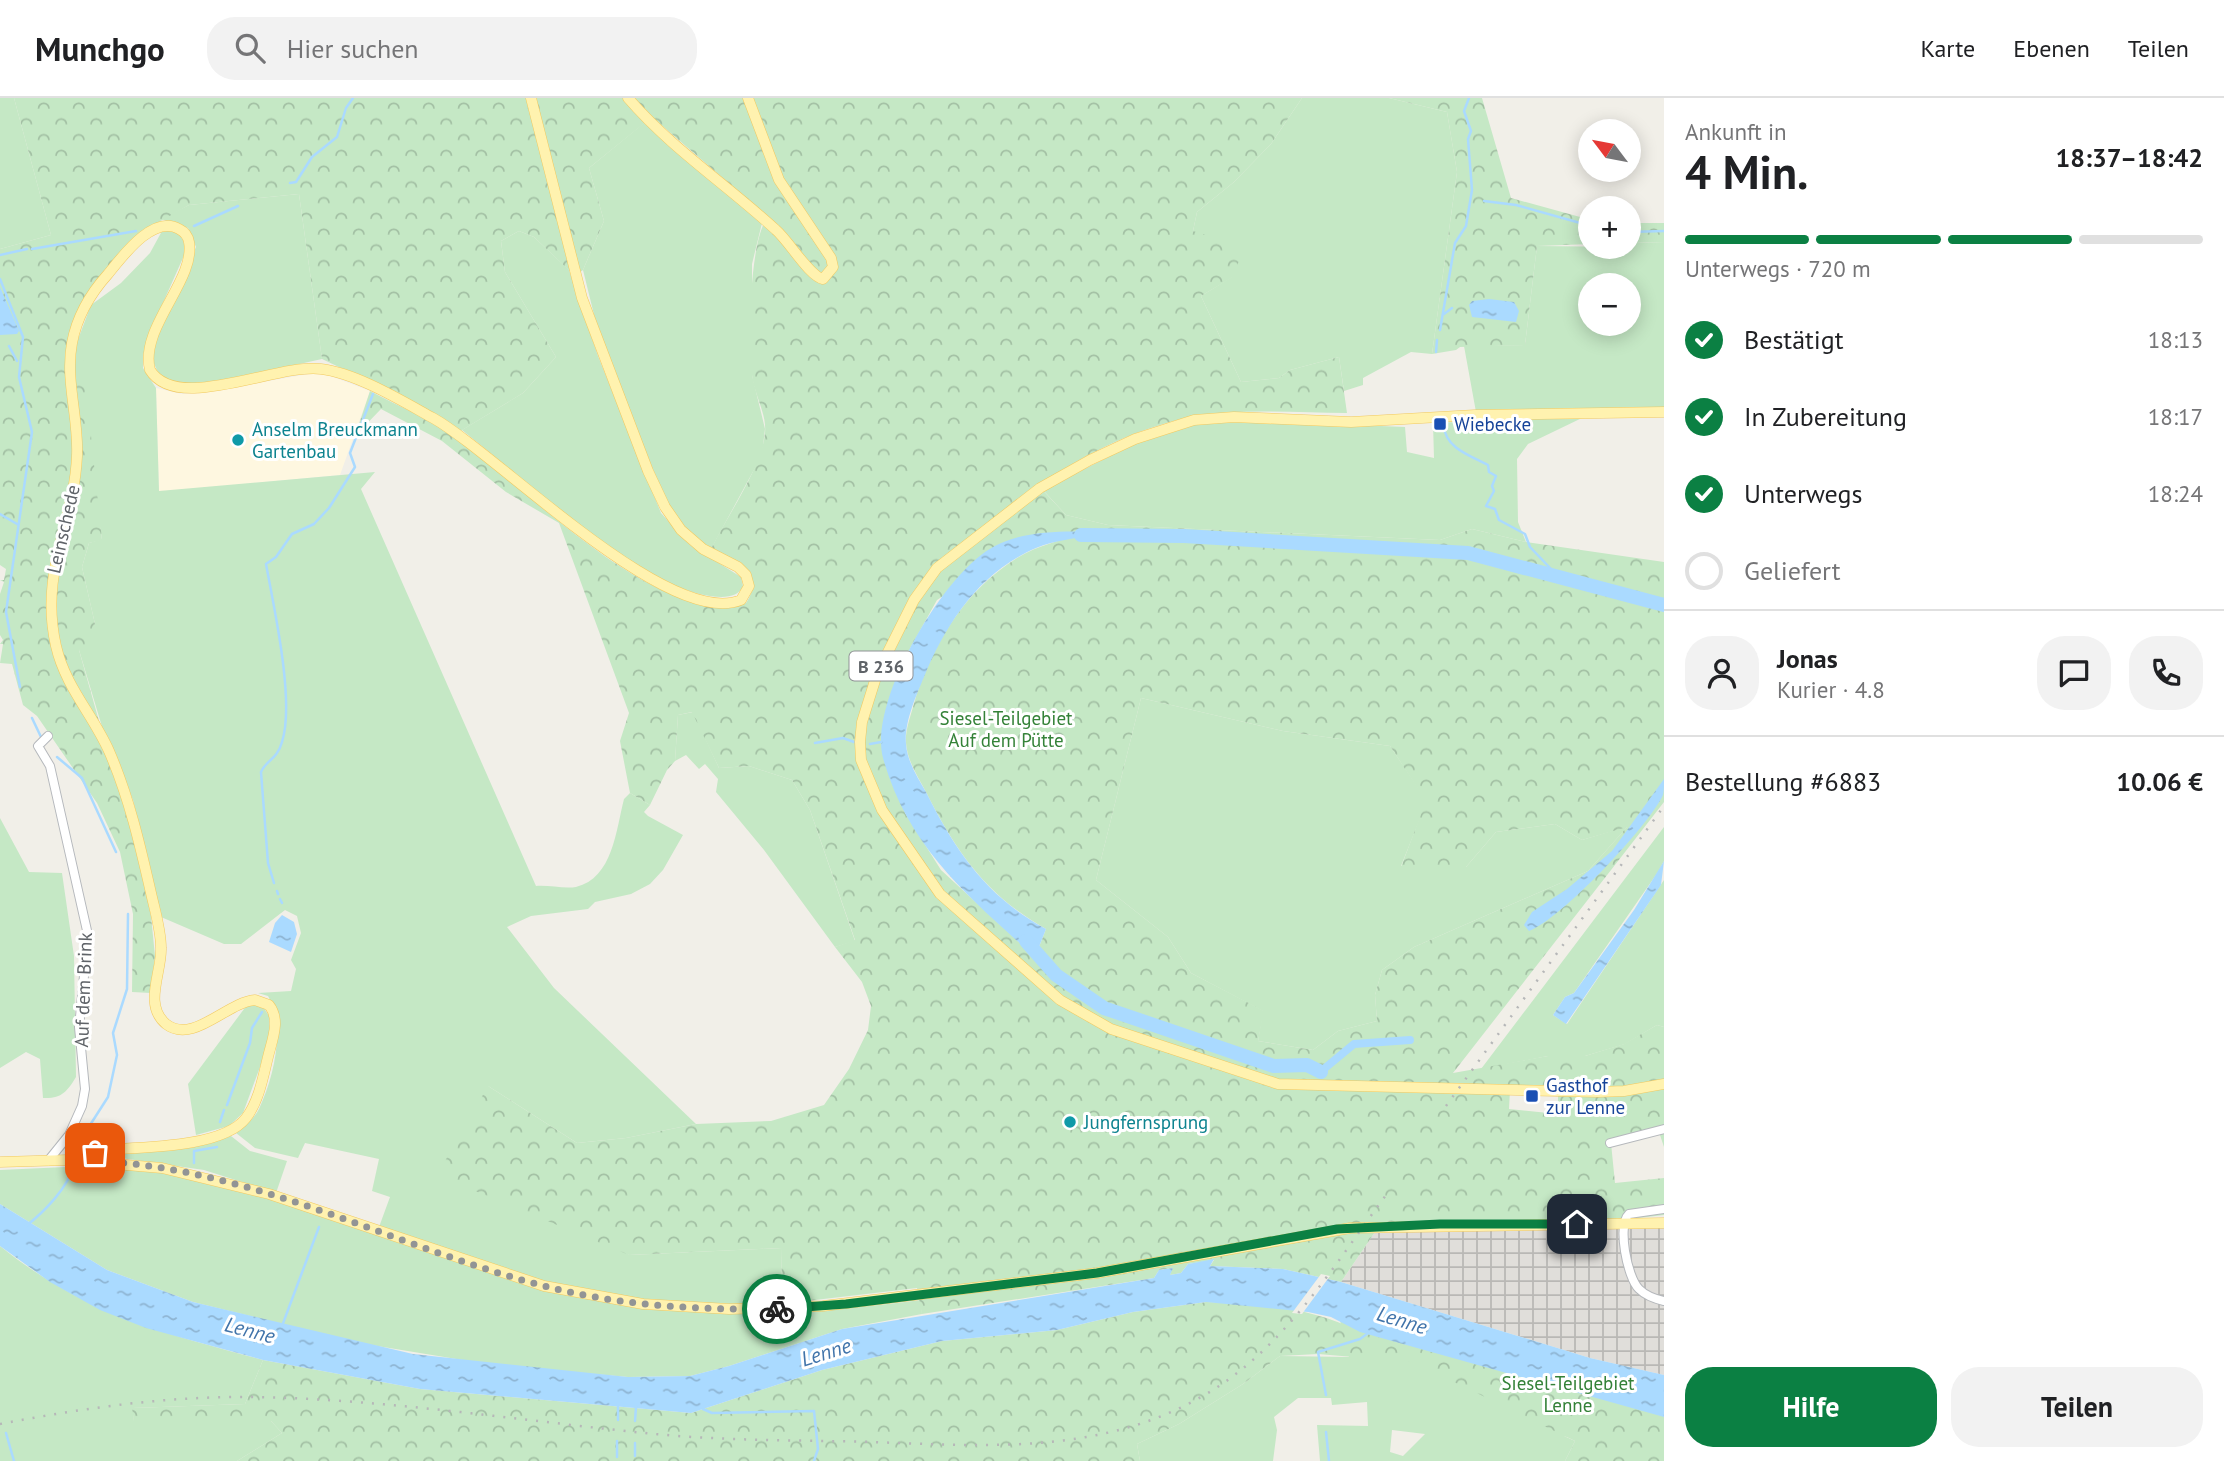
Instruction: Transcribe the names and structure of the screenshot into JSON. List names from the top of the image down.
{
  "streets": {
    "main road": ["Leinschede", "B 236"],
    "street": ["Auf dem Brink"]
  },
  "water": ["Lenne"],
  "parks": ["Siesel-Teilgebiet Auf dem Pütte", "Siesel-Teilgebiet Lenne"],
  "places": {
    "transit": ["Wiebecke", "Gasthof zur Lenne"],
    "other": ["Anselm Breuckmann Gartenbau", "Jungfernsprung"]
  },
  "north": "top left",
  "page": {
    "header": "Munchgo",
    "search": "Hier suchen",
    "nav": ["Karte", "Ebenen", "Teilen"],
    "heading": ["4 Min.", "Ankunft in", "18:37–18:42"],
    "panel": [
      "Jonas",
      "Kurier · 4.8",
      "Bestellung #6883",
      "10.06 €"
    ],
    "map_buttons": ["+", "−"],
    "bar": "Unterwegs · 720 m",
    "list": [
      ["Bestätigt", "18:13"],
      ["In Zubereitung", "18:17"],
      ["Unterwegs", "18:24"],
      "Geliefert"
    ],
    "buttons": ["Hilfe", "Teilen"]
  }
}
